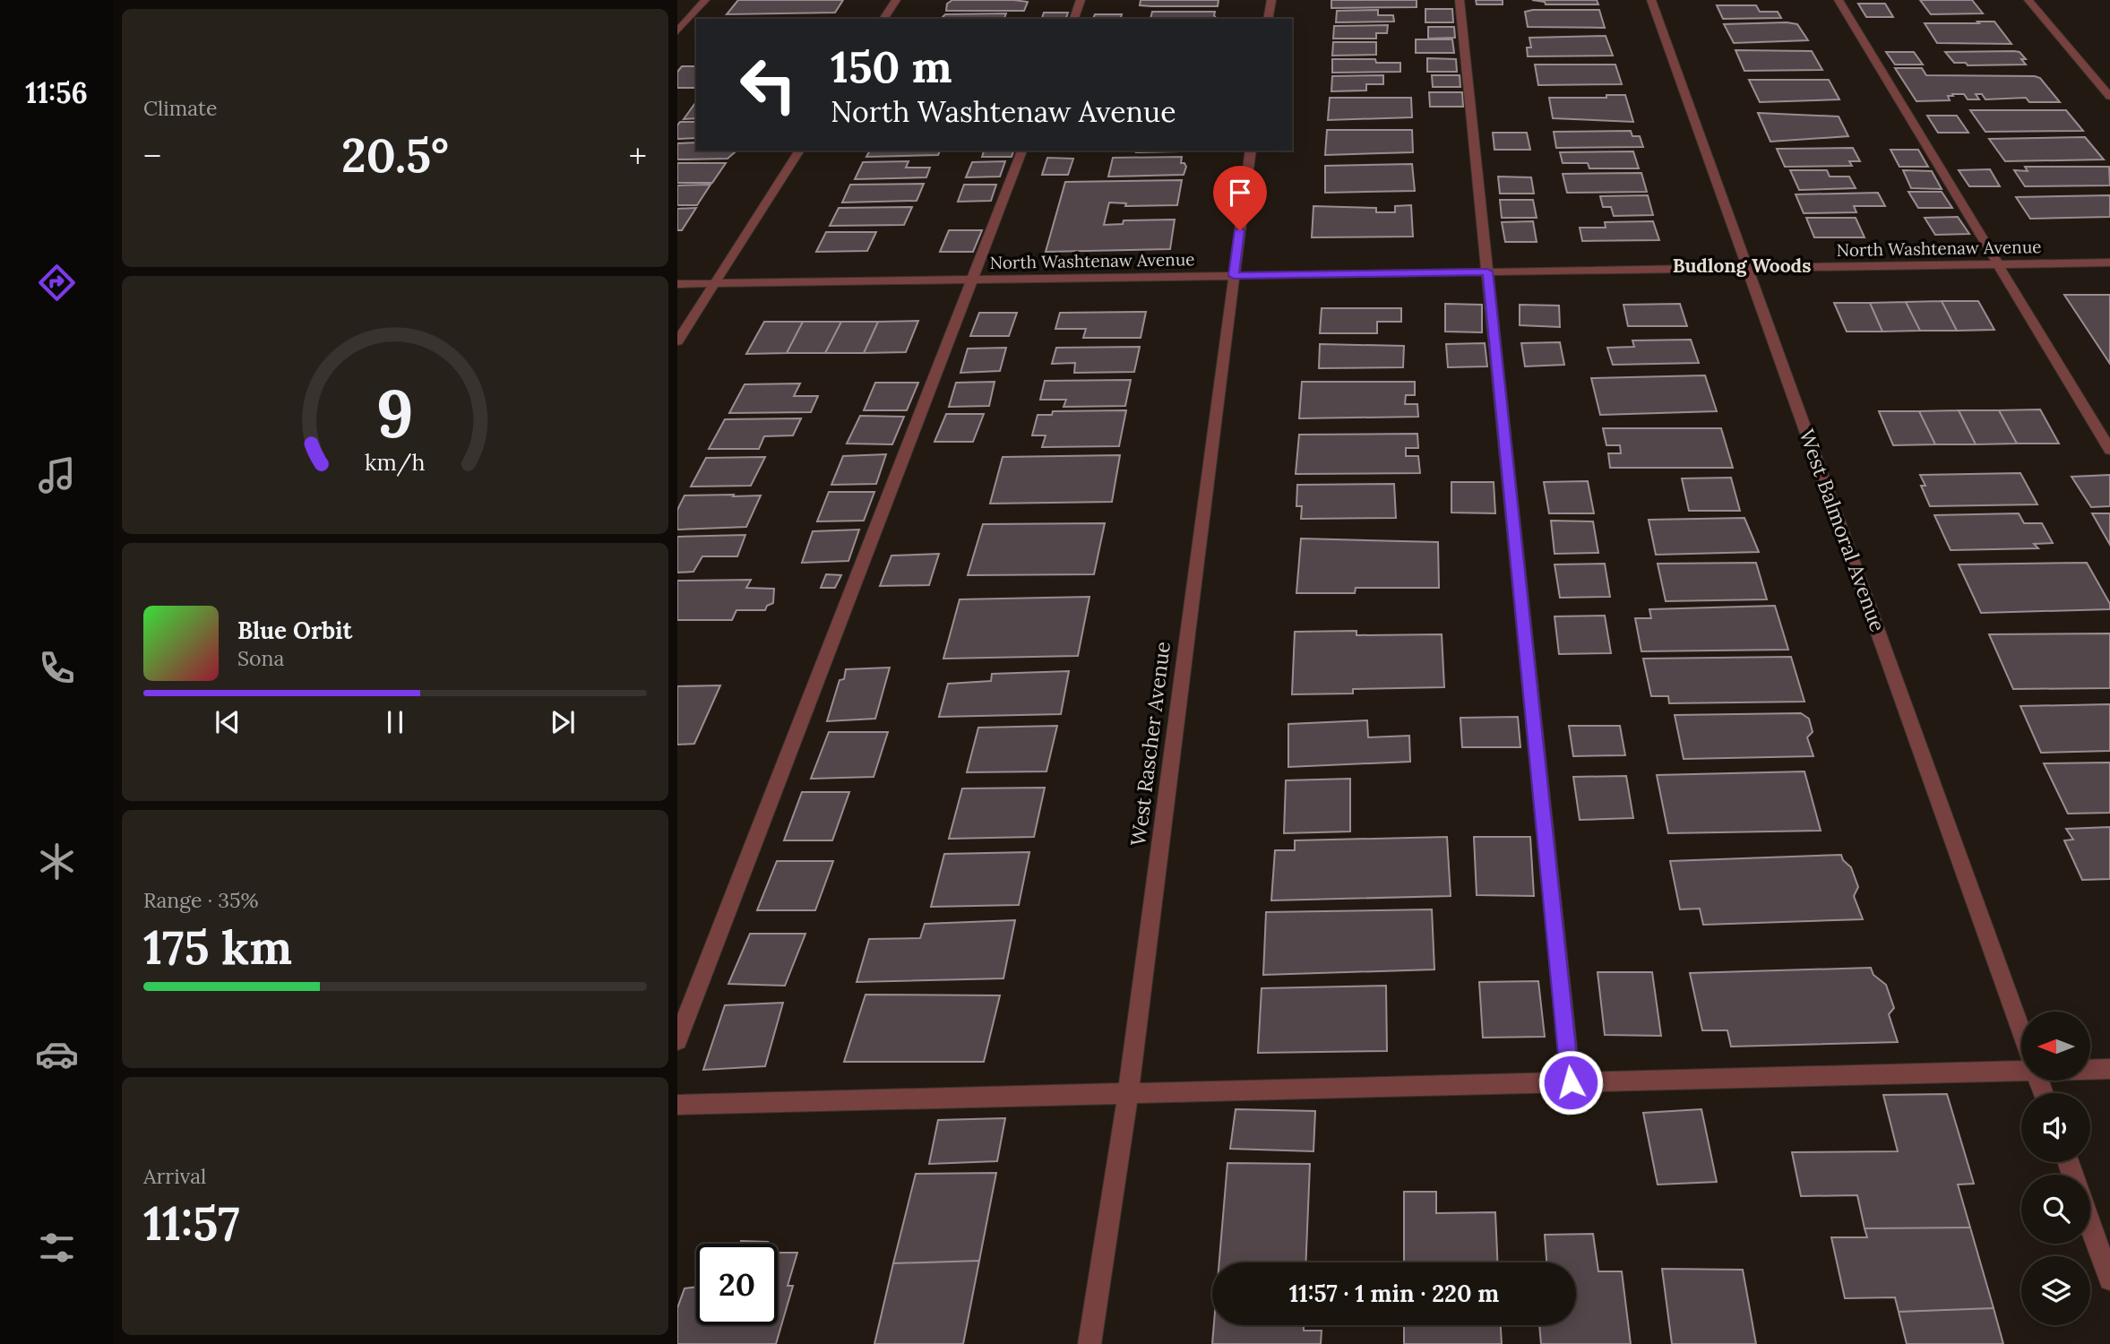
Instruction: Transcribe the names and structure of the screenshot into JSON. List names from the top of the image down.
{
  "streets": {
    "street": ["North Washtenaw Avenue", "West Balmoral Avenue", "West Rascher Avenue"]
  },
  "crossings": [
    ["North Washtenaw Avenue", "West Balmoral Avenue"],
    ["North Washtenaw Avenue", "West Rascher Avenue"]
  ],
  "districts": ["Budlong Woods"],
  "north": "left",
  "page": {
    "tabs": "11:56",
    "tile": [
      "Climate",
      ["Range · 35%", "175 km"],
      ["Arrival", "11:57"]
    ],
    "turn": ["150 m", "North Washtenaw Avenue"],
    "heat": ["−", "20.5°", "+"],
    "song": ["Blue Orbit", "Sona"],
    "limit": "20",
    "trip": "11:57 · 1 min · 220 m",
    "gauge": ["9", "km/h"]
  }
}
